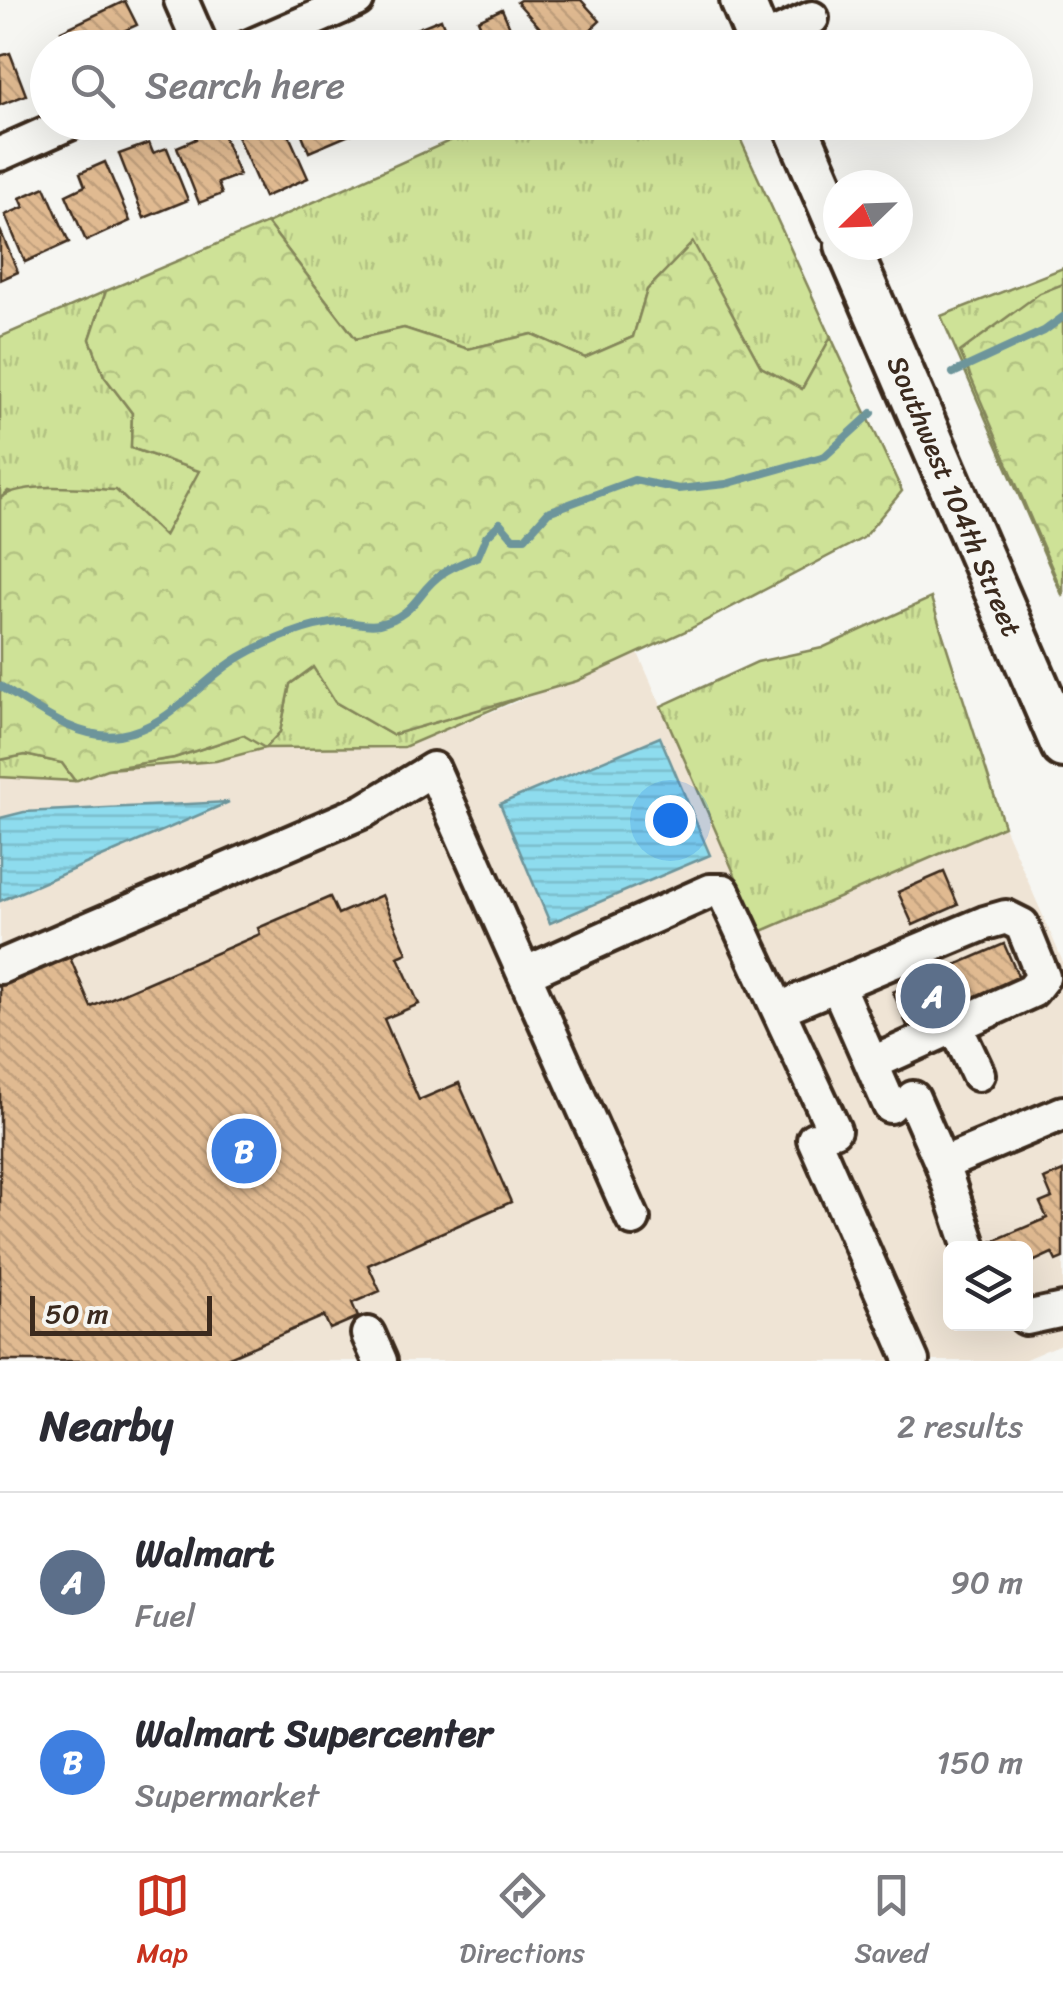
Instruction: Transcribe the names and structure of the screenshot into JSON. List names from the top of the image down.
{
  "streets": {
    "main road": ["Southwest 104th Street"]
  },
  "scale_bar": "50 m",
  "north": "bottom left",
  "page": {
    "search": "Search here",
    "pins": ["A", "B"],
    "scale": "50 m",
    "heading": ["Nearby", "2 results"],
    "list": [
      {
        "mark": "A",
        "name": "Walmart",
        "note": "Fuel",
        "value": "90 m"
      },
      {
        "mark": "B",
        "name": "Walmart Supercenter",
        "note": "Supermarket",
        "value": "150 m"
      }
    ],
    "nav": ["Map", "Directions", "Saved"]
  }
}
